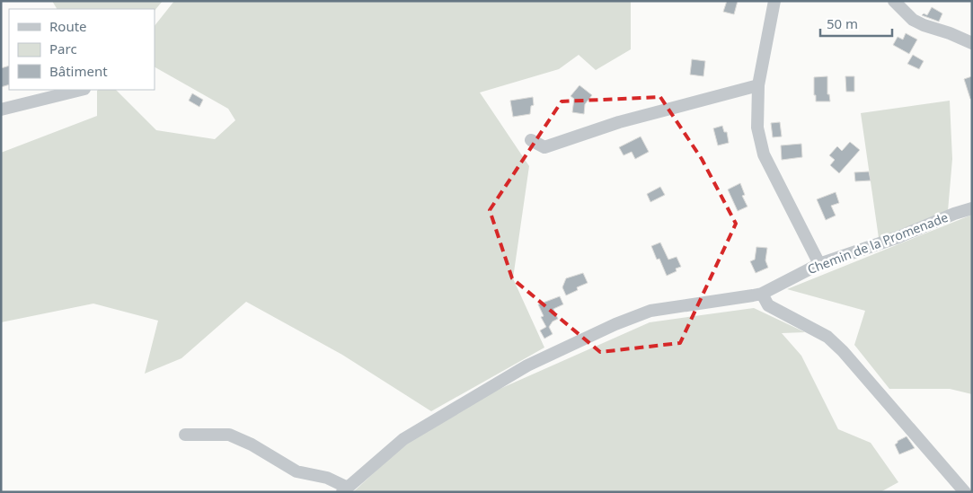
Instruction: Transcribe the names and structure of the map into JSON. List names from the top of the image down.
{
  "streets": {
    "street": ["Chemin de la Promenade"]
  },
  "legend": ["Route", "Parc", "Bâtiment"],
  "scale_bar": "50 m"
}
